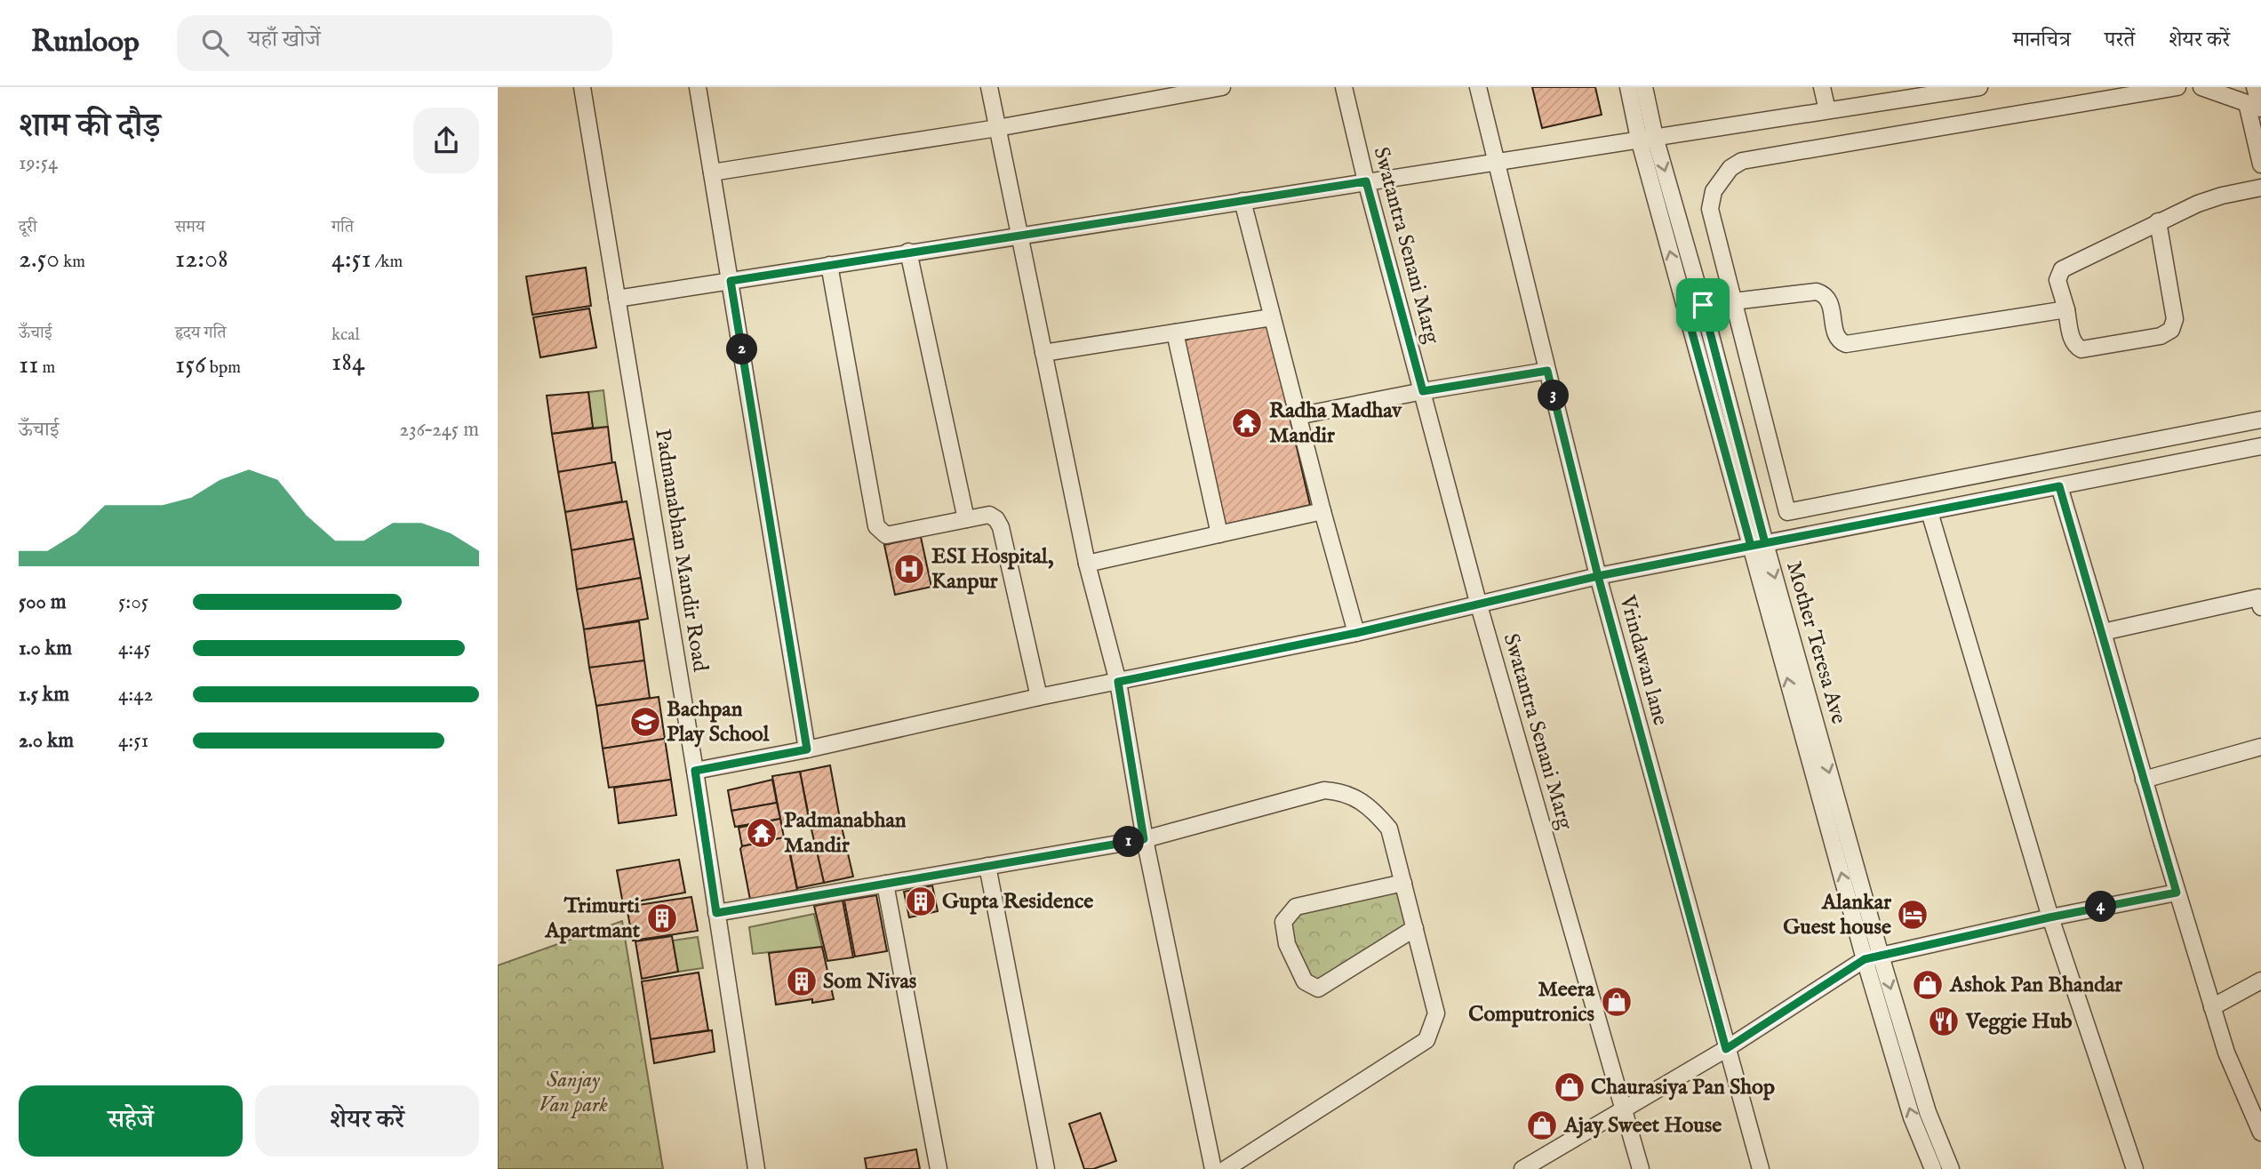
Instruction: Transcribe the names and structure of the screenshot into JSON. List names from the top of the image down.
{
  "streets": {
    "street": [
      "Swatantra Senani Marg",
      "Padmanabhan Mandir Road",
      "Mother Teresa Ave",
      "Vrindawan lane"
    ]
  },
  "parks": ["Sanjay Van park"],
  "places": {
    "temple": ["Radha Madhav Mandir", "Padmanabhan Mandir"],
    "hospital": ["ESI Hospital, Kanpur"],
    "school or university": ["Bachpan Play School"],
    "building": ["Gupta Residence", "Trimurti Apartmant", "Som Nivas"],
    "hotel": ["Alankar Guest house"],
    "shop": [
      "Ashok Pan Bhandar",
      "Meera Computronics",
      "Chaurasiya Pan Shop",
      "Ajay Sweet House"
    ],
    "restaurant": ["Veggie Hub"]
  },
  "page": {
    "header": "Runloop",
    "search": "यहाँ खोजें",
    "nav": ["मानचित्र", "परतें", "शेयर करें"],
    "heading": ["शाम की दौड़", "19:54"],
    "stats": [
      ["दूरी", "2.50 km"],
      ["समय", "12:08"],
      ["गति", "4:51 /km"],
      ["ऊँचाई", "11 m"],
      ["हृदय गति", "156 bpm"],
      ["kcal", "184"]
    ],
    "pins": [
      "2",
      "3",
      "1",
      "4"
    ],
    "chart": ["ऊँचाई", "236–245 m"],
    "list": [
      {
        "name": "500 m",
        "note": "5:05"
      },
      {
        "name": "1.0 km",
        "note": "4:45"
      },
      {
        "name": "1.5 km",
        "note": "4:42"
      },
      {
        "name": "2.0 km",
        "note": "4:51"
      }
    ],
    "buttons": ["सहेजें", "शेयर करें"]
  }
}
